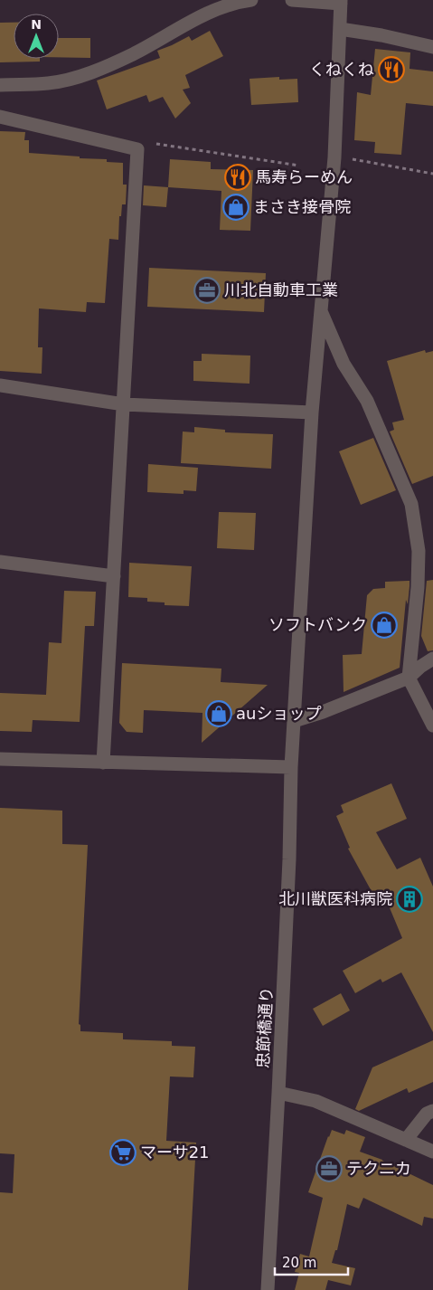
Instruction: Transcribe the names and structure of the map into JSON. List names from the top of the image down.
{
  "streets": {
    "street": ["忠節橋通り"]
  },
  "places": {
    "restaurant": ["くねくね", "馬寿らーめん"],
    "shop": ["まさき接骨院", "ソフトバンク", "auショップ"],
    "office": ["川北自動車工業", "テクニカ"],
    "building": ["北川獣医科病院"],
    "supermarket": ["マーサ21"]
  },
  "scale_bar": "20 m",
  "north": "top"
}
